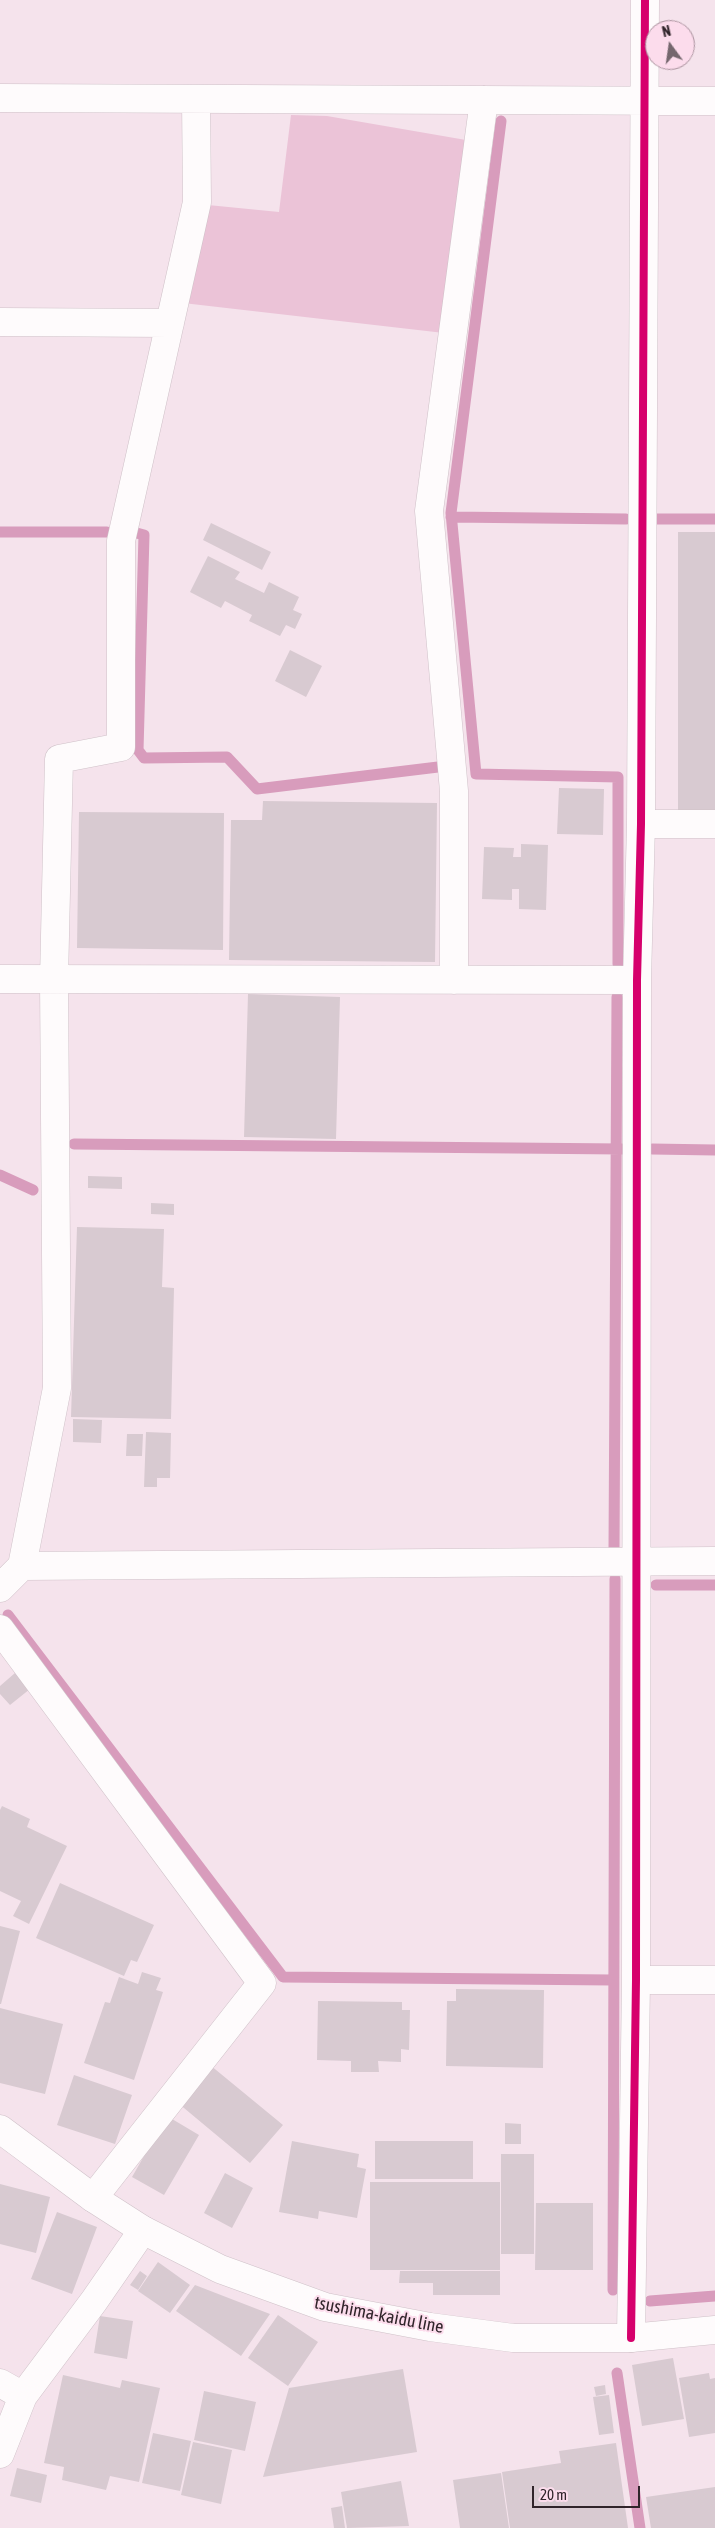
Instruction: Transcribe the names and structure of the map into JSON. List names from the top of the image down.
{
  "streets": {
    "street": ["tsushima-kaidu line"]
  },
  "scale_bar": "20 m",
  "north": "top"
}
